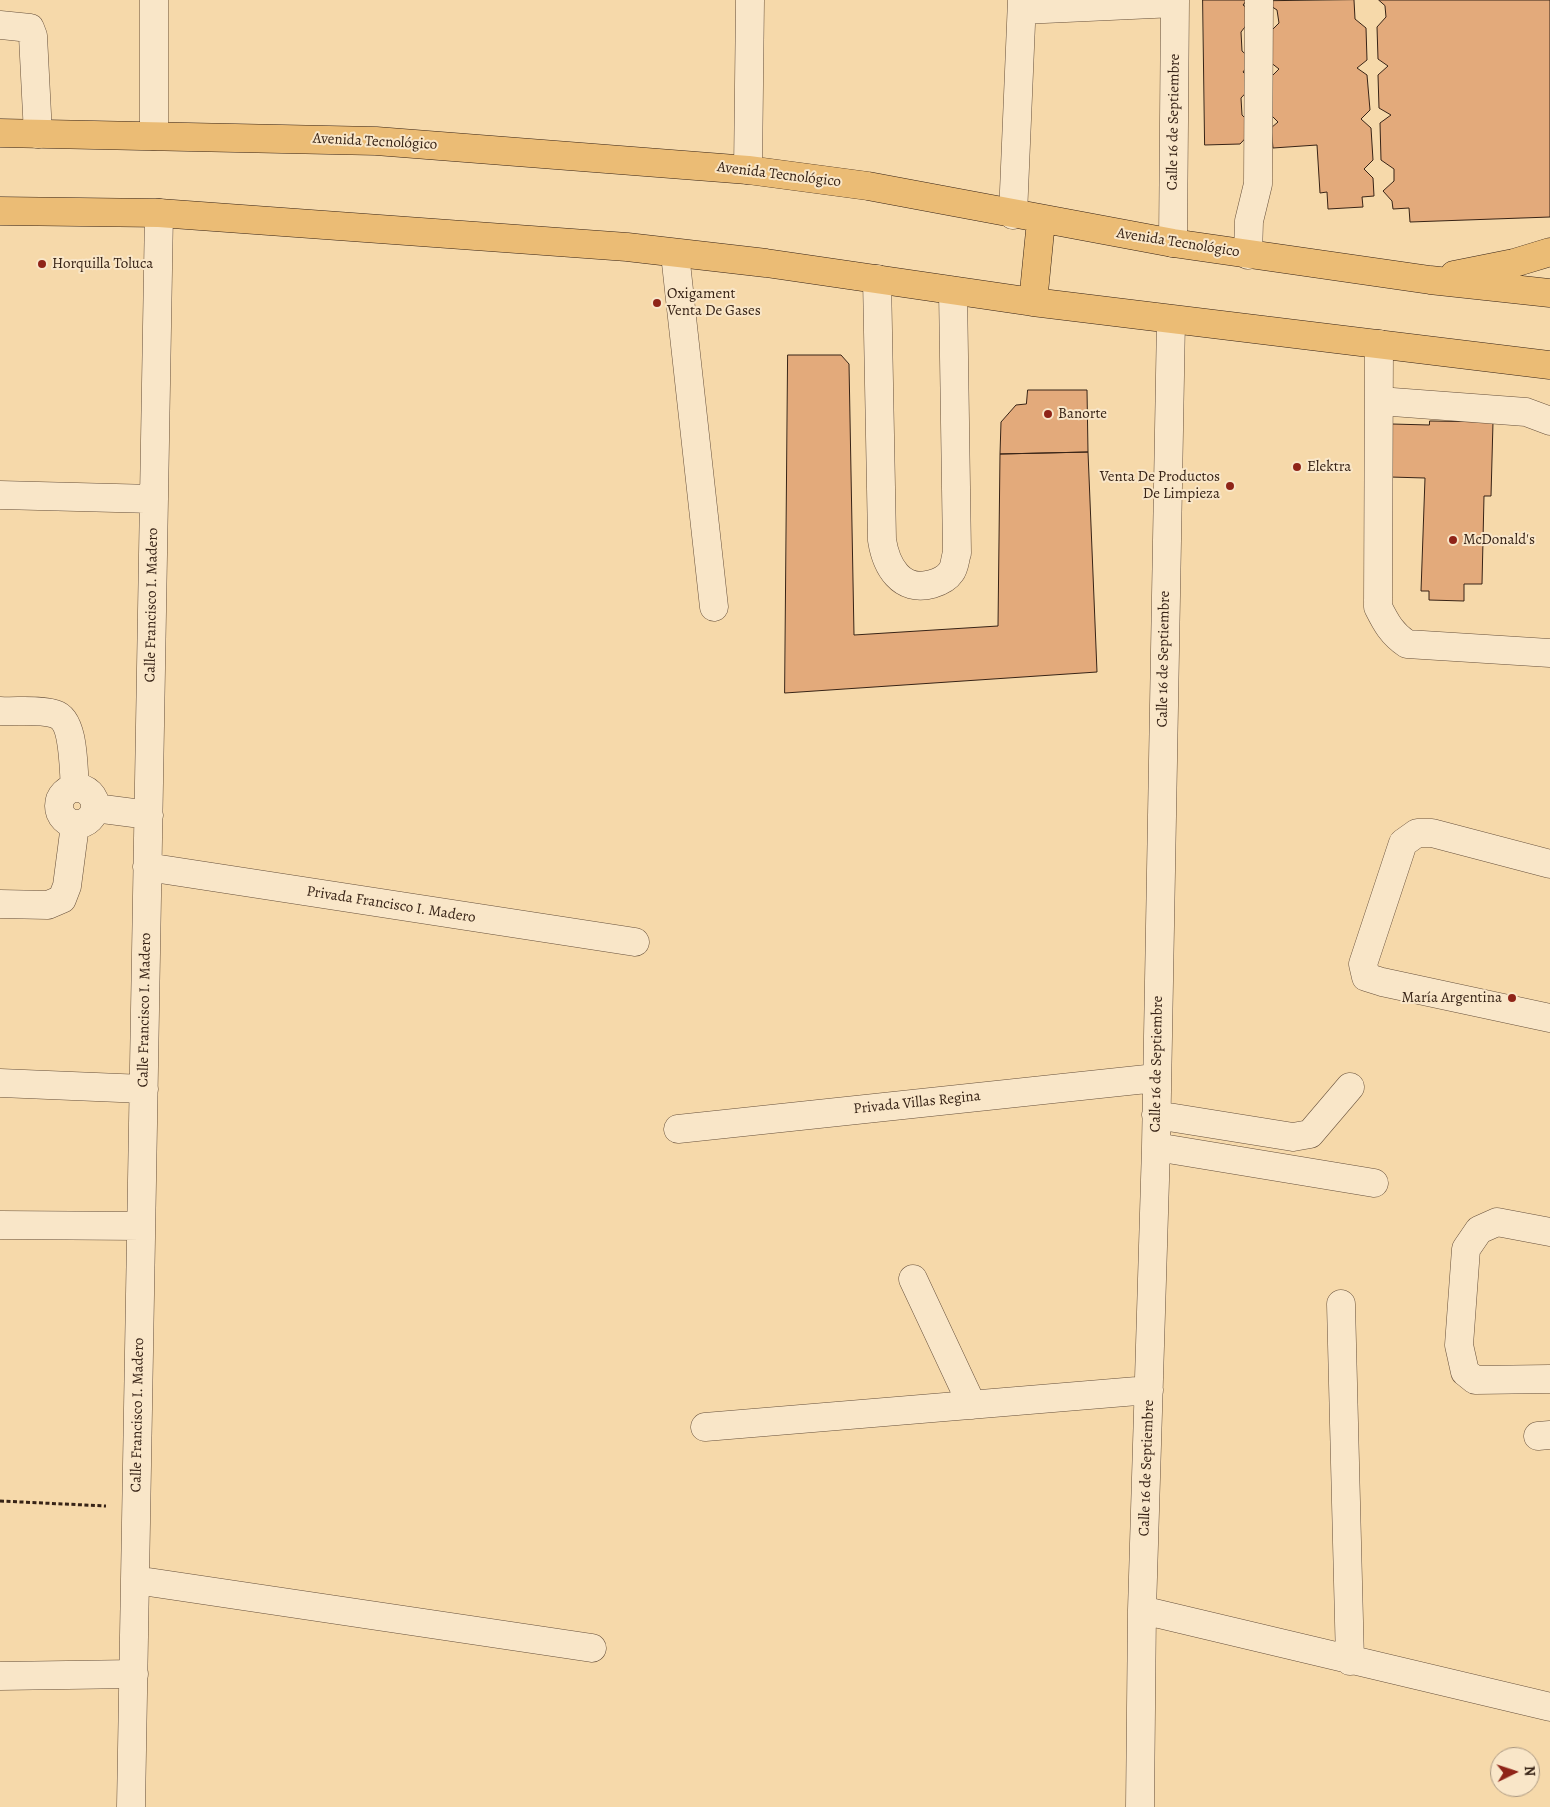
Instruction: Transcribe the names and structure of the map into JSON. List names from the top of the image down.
{
  "streets": {
    "main road": ["Avenida Tecnológico"],
    "street": [
      "Calle 16 de Septiembre",
      "Calle Francisco I. Madero",
      "Privada Francisco I. Madero",
      "Privada Villas Regina"
    ]
  },
  "crossings": [
    ["Calle 16 de Septiembre", "Avenida Tecnológico"],
    ["Calle 16 de Septiembre", "Privada Villas Regina"],
    ["Calle Francisco I. Madero", "Privada Francisco I. Madero"]
  ],
  "places": [
    "Horquilla Toluca",
    "Oxigament Venta De Gases",
    "Banorte",
    "Elektra",
    "Venta De Productos De Limpieza",
    "McDonald's",
    "María Argentina"
  ],
  "north": "right"
}
